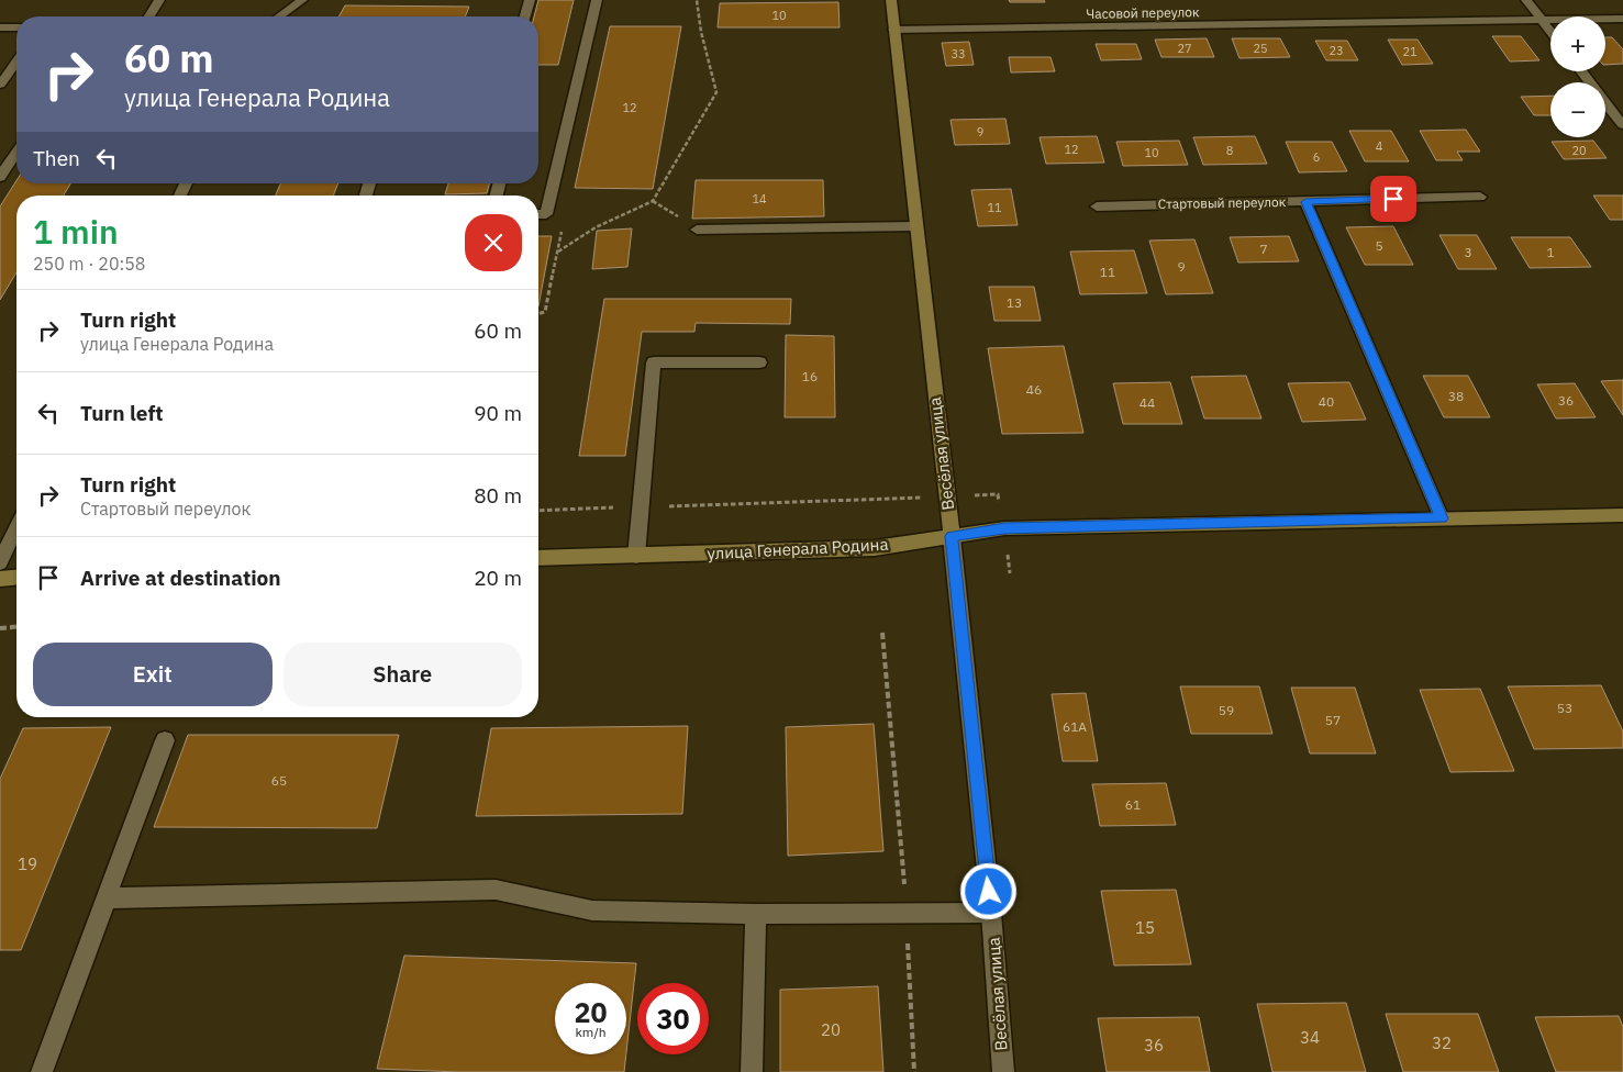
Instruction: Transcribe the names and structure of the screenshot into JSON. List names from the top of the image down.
{
  "streets": {
    "main road": ["Весёлая улица", "улица Генерала Родина"],
    "street": ["Часовой переулок", "Стартовый переулок"]
  },
  "crossings": [
    ["Часовой переулок", "Весёлая улица"],
    ["Весёлая улица", "улица Генерала Родина"]
  ],
  "house_numbers": [
    "10",
    "27",
    "25",
    "23",
    "21",
    "33",
    "12",
    "9",
    "4",
    "12",
    "8",
    "20",
    "10",
    "6",
    "14",
    "11",
    "5",
    "7",
    "3",
    "1",
    "9",
    "11",
    "13",
    "16",
    "46",
    "38",
    "36",
    "40",
    "44",
    "53",
    "59",
    "57",
    "61А",
    "65",
    "61",
    "19",
    "15",
    "20",
    "34",
    "32",
    "36"
  ],
  "page": {
    "map_buttons": ["+", "−"],
    "turn": ["60 m", "улица Генерала Родина"],
    "then": "Then",
    "heading": ["1 min", "250 m · 20:58"],
    "list": [
      {
        "name": "Turn right",
        "note": "улица Генерала Родина",
        "value": "60 m"
      },
      {
        "name": "Turn left",
        "value": "90 m"
      },
      {
        "name": "Turn right",
        "note": "Стартовый переулок",
        "value": "80 m"
      },
      {
        "name": "Arrive at destination",
        "value": "20 m"
      }
    ],
    "buttons": ["Exit", "Share"],
    "speed": "20 km/h",
    "limit": "30"
  }
}
